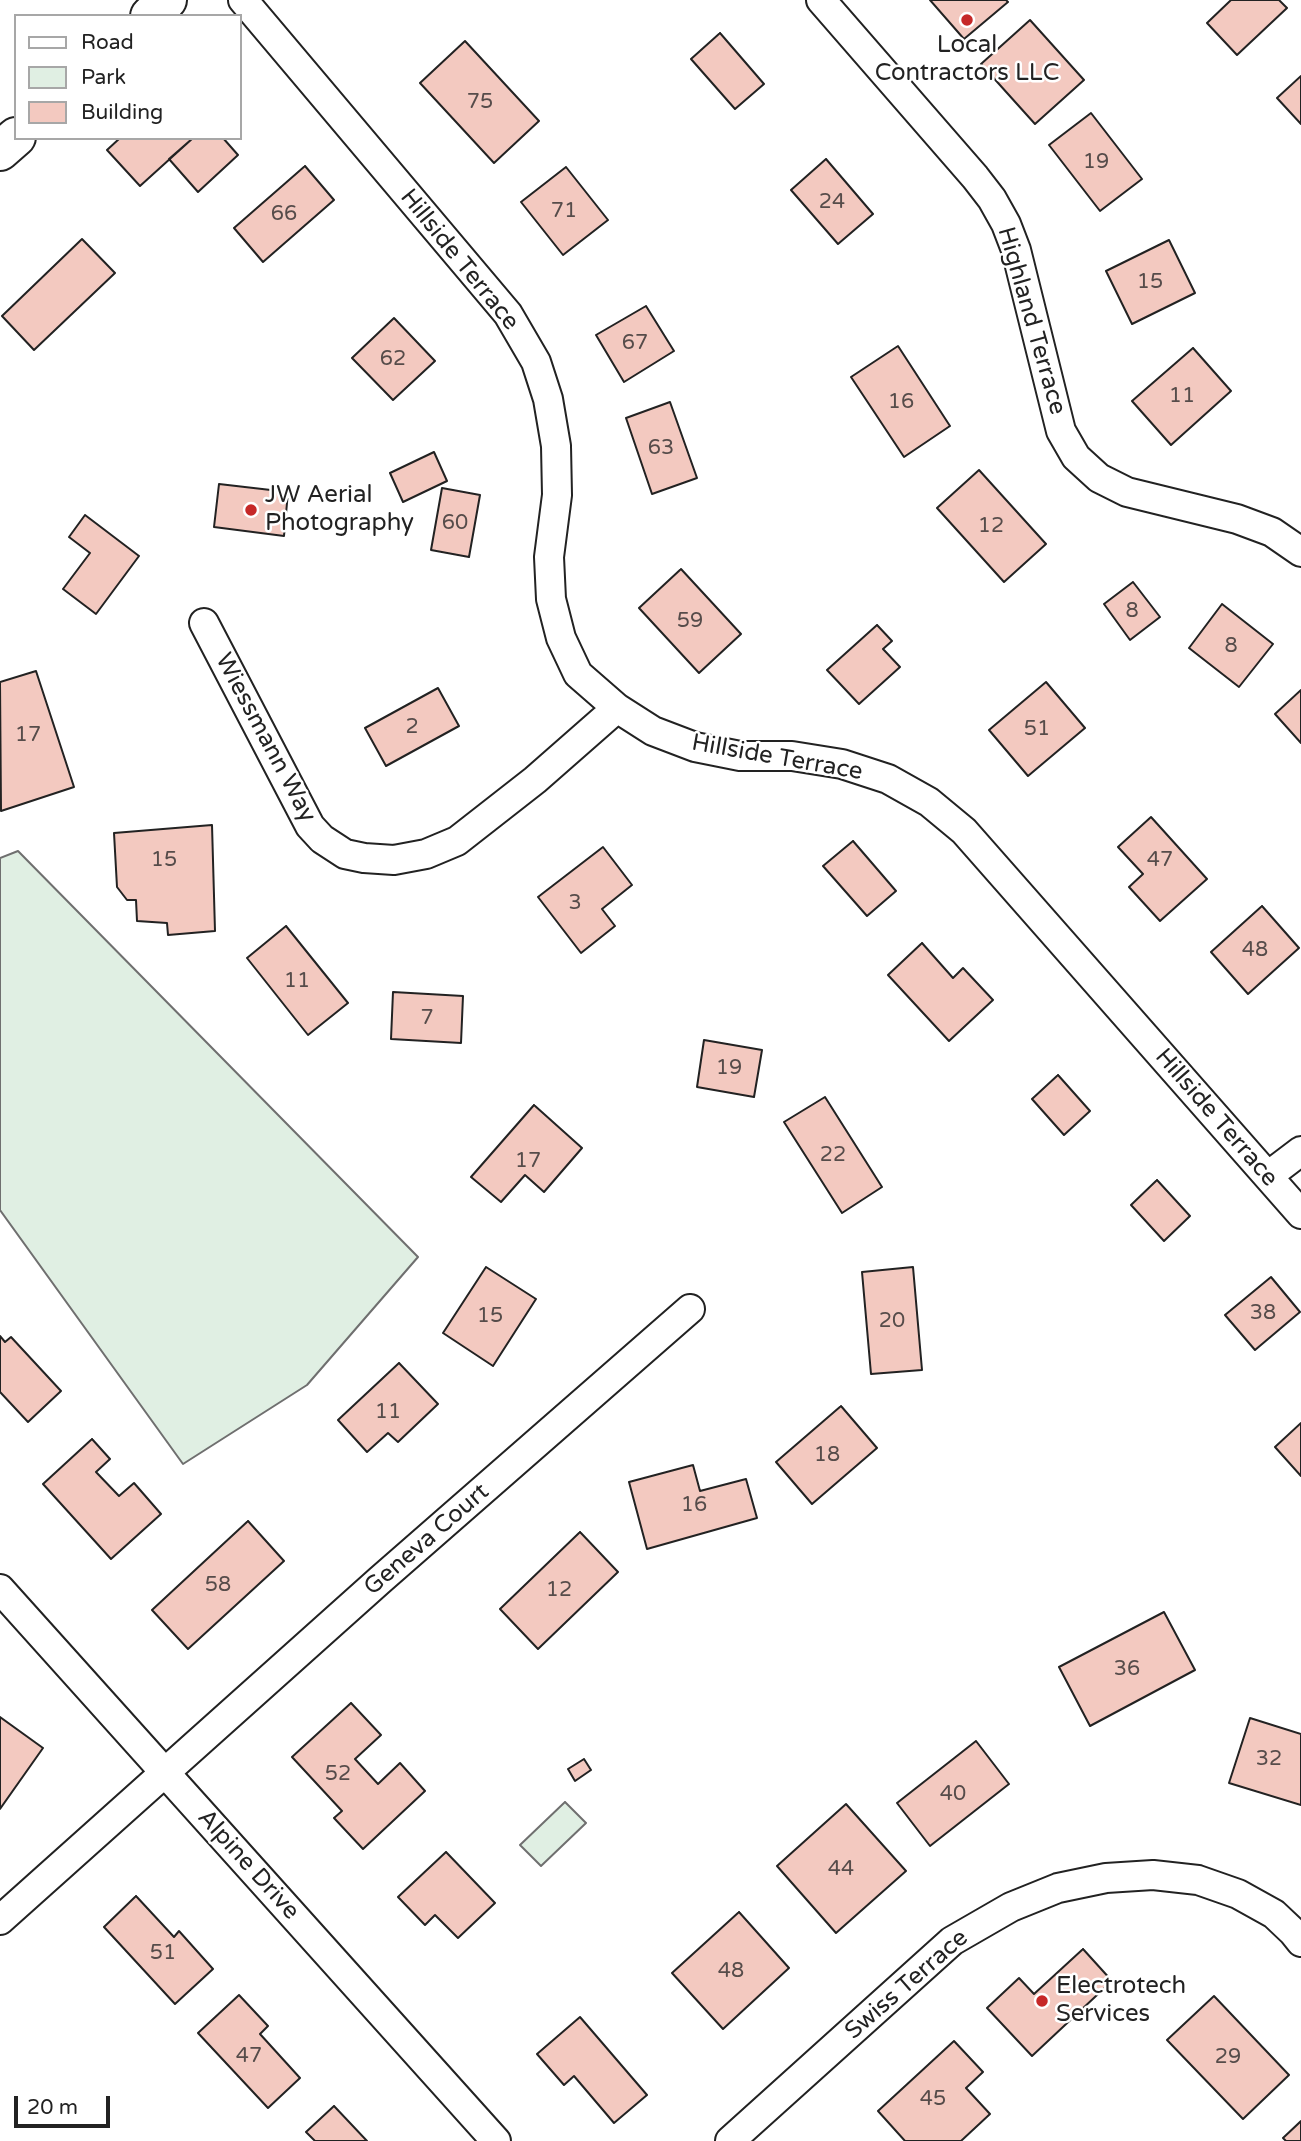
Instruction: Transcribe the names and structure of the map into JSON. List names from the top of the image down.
{
  "streets": {
    "street": [
      "Hillside Terrace",
      "Highland Terrace",
      "Wiessmann Way",
      "Geneva Court",
      "Alpine Drive",
      "Swiss Terrace"
    ]
  },
  "crossings": [
    ["Hillside Terrace", "Wiessmann Way"],
    ["Geneva Court", "Alpine Drive"]
  ],
  "places": ["Local Contractors LLC", "JW Aerial Photography", "Electrotech Services"],
  "house_numbers": [
    "75",
    "19",
    "24",
    "71",
    "66",
    "15",
    "67",
    "62",
    "11",
    "16",
    "63",
    "60",
    "12",
    "8",
    "59",
    "8",
    "2",
    "51",
    "17",
    "15",
    "47",
    "3",
    "48",
    "11",
    "7",
    "19",
    "22",
    "17",
    "38",
    "15",
    "20",
    "11",
    "18",
    "16",
    "58",
    "12",
    "36",
    "32",
    "52",
    "40",
    "44",
    "51",
    "48",
    "47",
    "29",
    "45"
  ],
  "legend": ["Road", "Park", "Building"],
  "scale_bar": "20 m"
}
